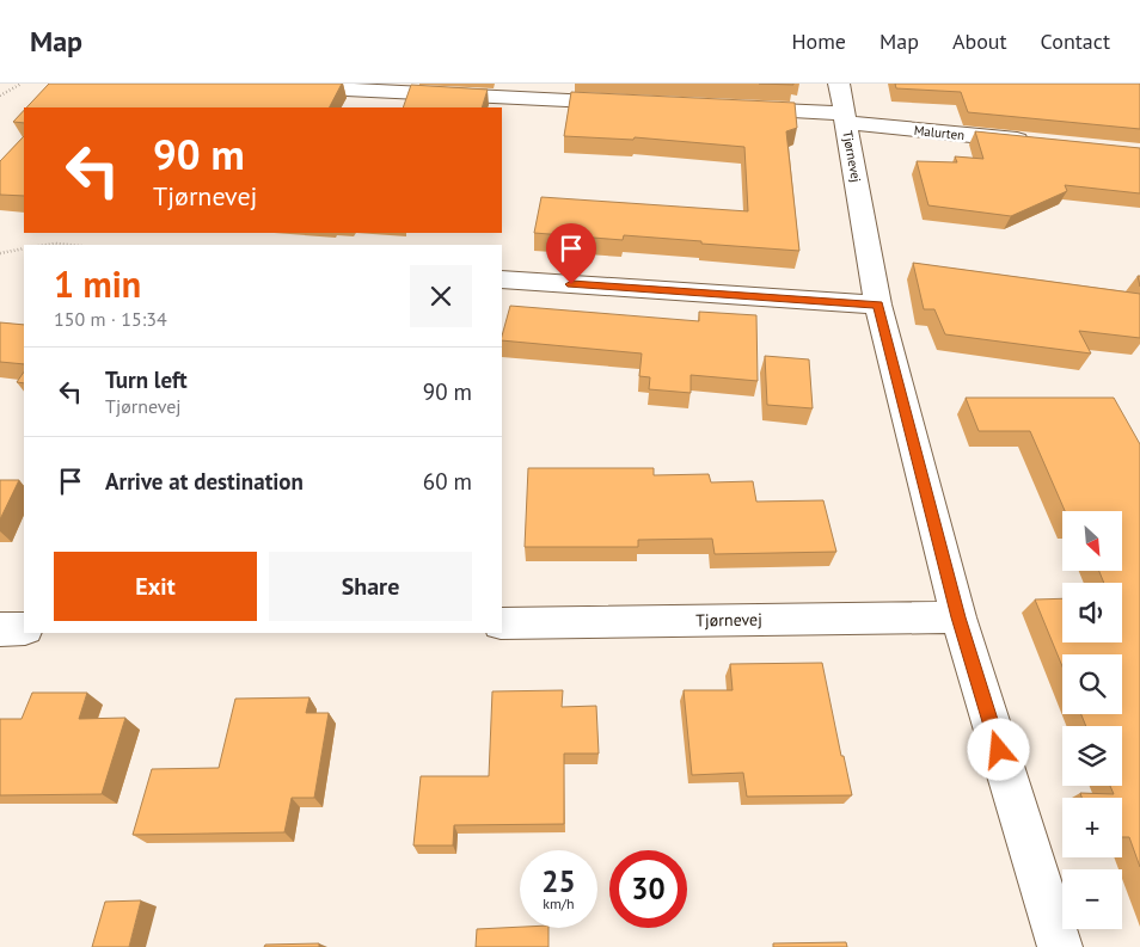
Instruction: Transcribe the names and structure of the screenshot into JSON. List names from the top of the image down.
{
  "streets": {
    "street": ["Malurten", "Tjørnevej"]
  },
  "crossings": [
    ["Malurten", "Tjørnevej"]
  ],
  "north": "bottom right",
  "page": {
    "header": "Map",
    "nav": [
      "Home",
      "Map",
      "About",
      "Contact"
    ],
    "turn": ["90 m", "Tjørnevej"],
    "heading": ["1 min", "150 m · 15:34"],
    "list": [
      {
        "name": "Turn left",
        "note": "Tjørnevej",
        "value": "90 m"
      },
      {
        "name": "Arrive at destination",
        "value": "60 m"
      }
    ],
    "map_buttons": ["+", "−"],
    "buttons": ["Exit", "Share"],
    "speed": "25 km/h",
    "limit": "30"
  }
}
